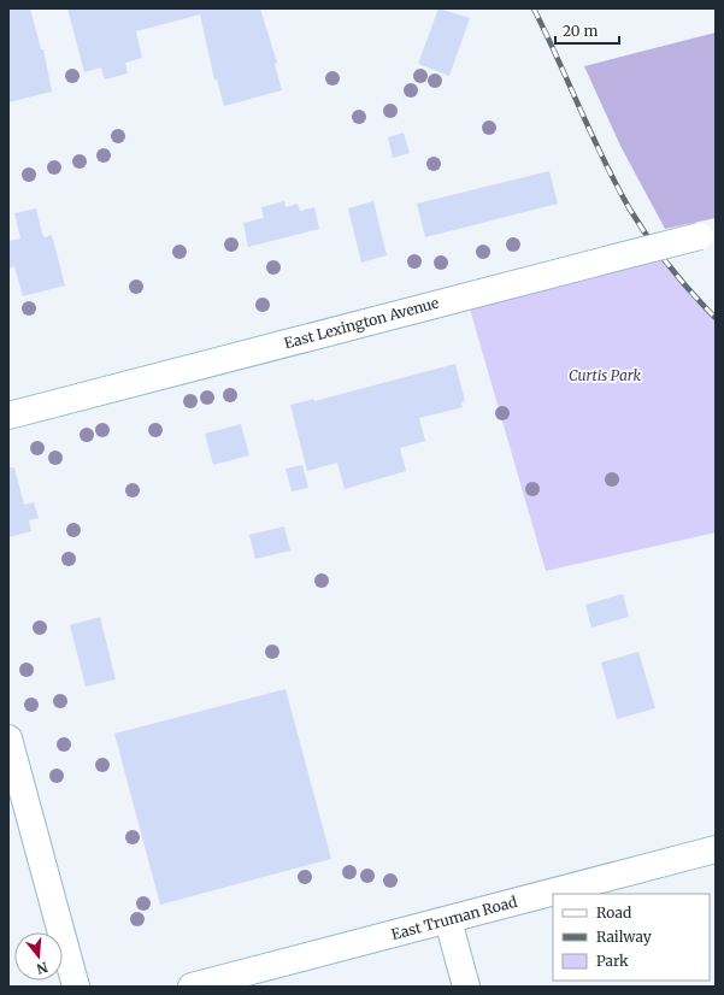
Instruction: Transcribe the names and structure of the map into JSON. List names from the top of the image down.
{
  "streets": {
    "street": ["East Lexington Avenue", "East Truman Road"]
  },
  "parks": ["Curtis Park"],
  "legend": ["Road", "Railway", "Park"],
  "scale_bar": "20 m",
  "north": "bottom"
}
